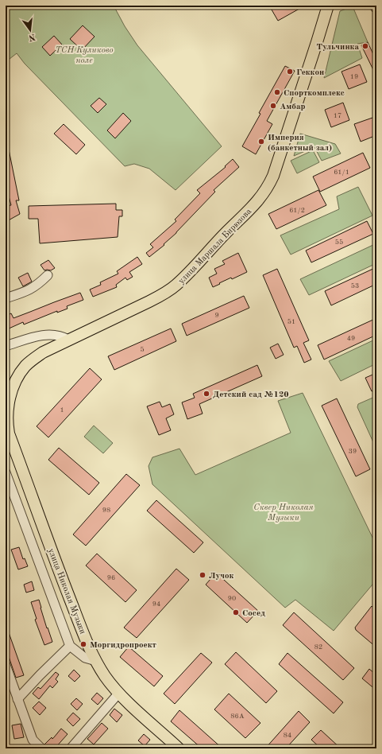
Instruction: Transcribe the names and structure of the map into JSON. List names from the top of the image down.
{
  "streets": {
    "main road": ["улица Маршала Бирюзова", "улица Николая Музыки"]
  },
  "crossings": [
    ["улица Маршала Бирюзова", "улица Николая Музыки"]
  ],
  "parks": ["ТСН Куликово поле", "Сквер Николая Музыки"],
  "places": [
    "Тульчинка",
    "Геккон",
    "Спорткомплекс",
    "Амбар",
    "Империя (банкетный зал)",
    "Детский сад №120",
    "Лучок",
    "Сосед",
    "Моргидропроект"
  ],
  "house_numbers": [
    "19",
    "17",
    "61/1",
    "61/2",
    "55",
    "53",
    "9",
    "51",
    "49",
    "5",
    "1",
    "39",
    "98",
    "96",
    "90",
    "94",
    "82",
    "86А",
    "84"
  ],
  "north": "bottom"
}
